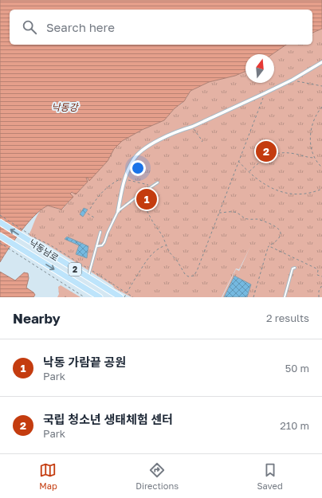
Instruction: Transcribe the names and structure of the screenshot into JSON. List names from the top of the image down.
{
  "streets": {
    "main road": ["낙동남로", "2"]
  },
  "water": ["낙동강"],
  "north": "top",
  "page": {
    "search": "Search here",
    "pins": ["2", "1"],
    "heading": ["Nearby", "2 results"],
    "list": [
      {
        "mark": "1",
        "name": "낙동 가람끝 공원",
        "note": "Park",
        "value": "50 m"
      },
      {
        "mark": "2",
        "name": "국립 청소년 생태체험 센터",
        "note": "Park",
        "value": "210 m"
      }
    ],
    "nav": ["Map", "Directions", "Saved"]
  }
}
